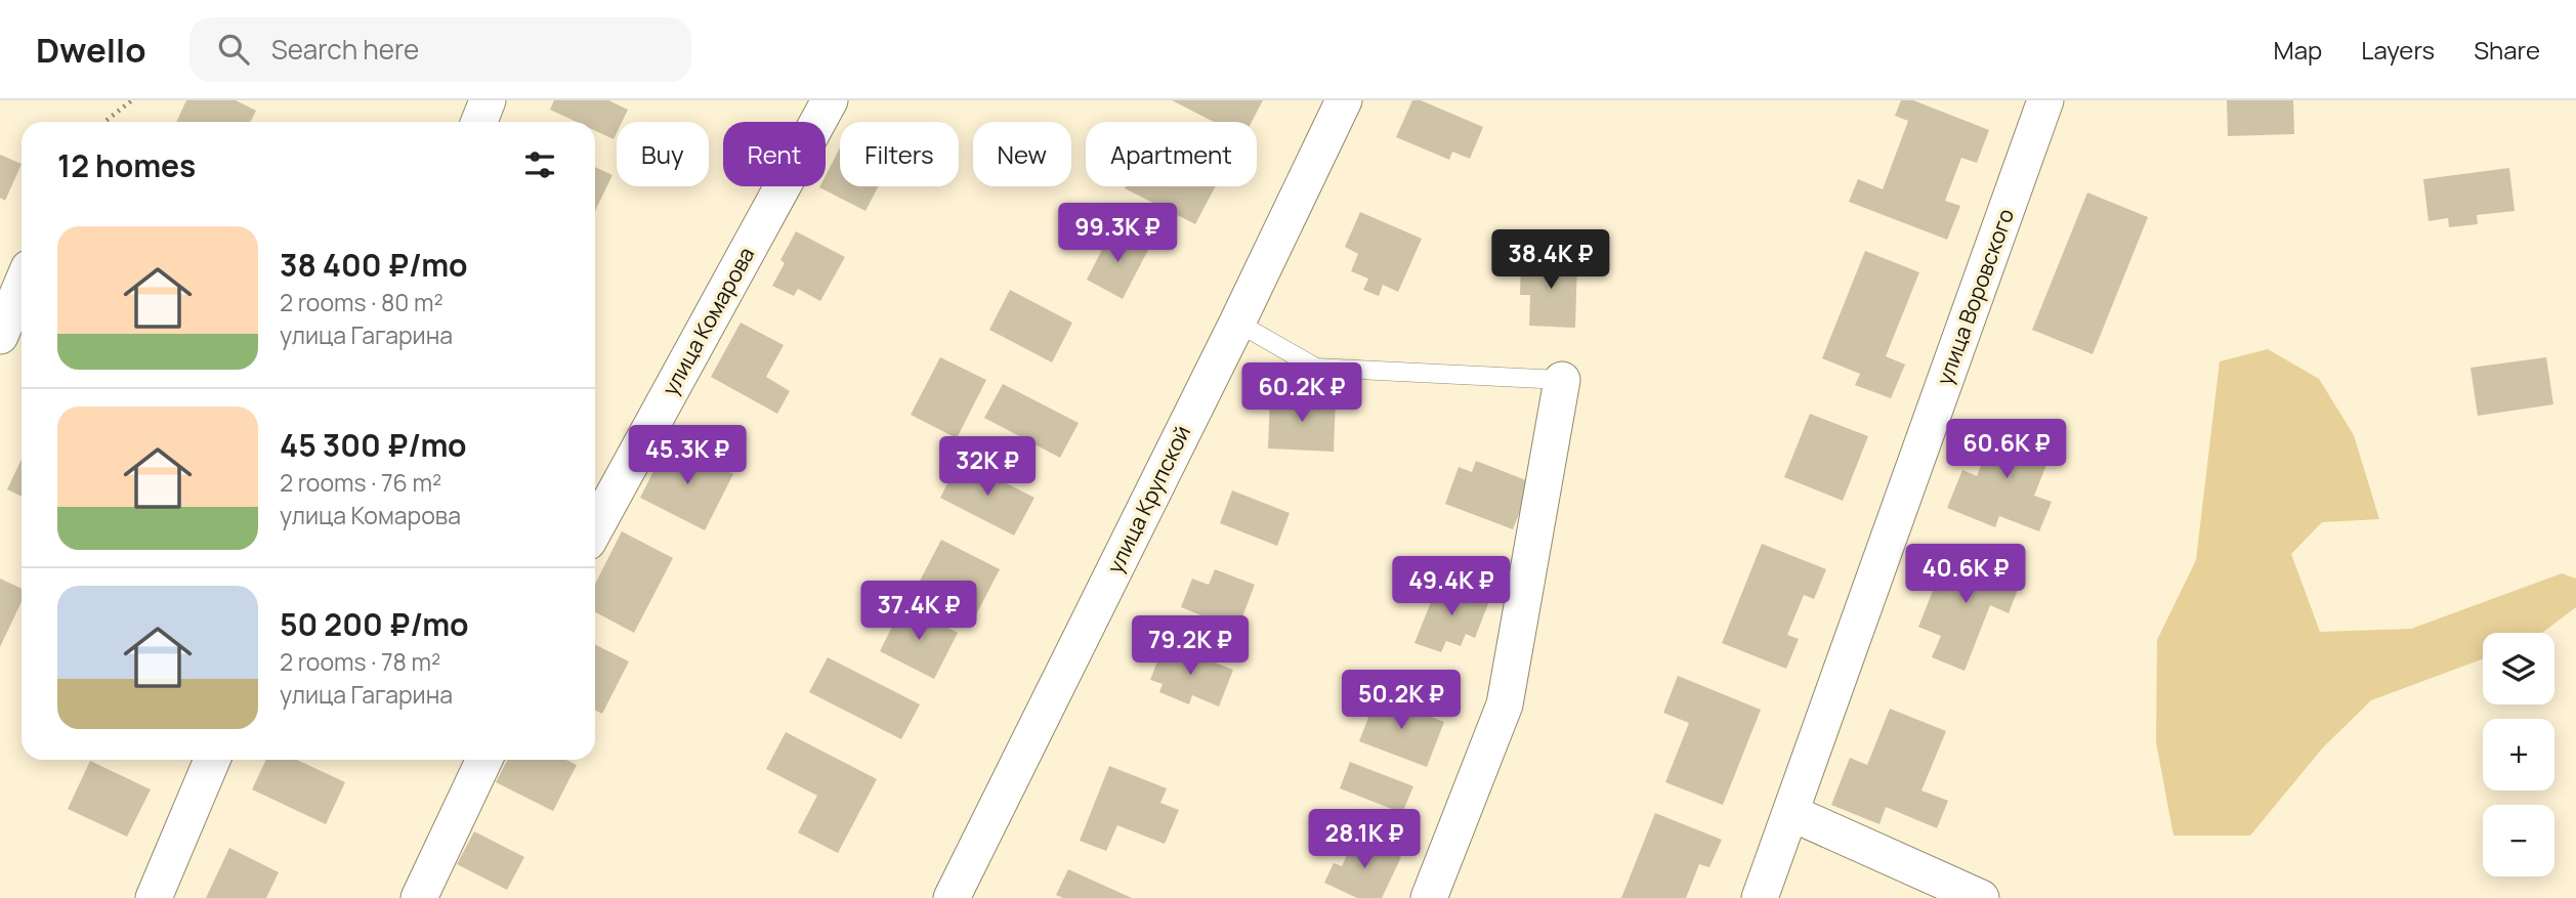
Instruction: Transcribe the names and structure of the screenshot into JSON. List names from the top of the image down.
{
  "streets": {
    "street": ["улица Воровского", "улица Комарова", "улица Крупской"]
  },
  "page": {
    "header": "Dwello",
    "search": "Search here",
    "nav": ["Map", "Layers", "Share"],
    "chip": [
      "Buy",
      "Rent",
      "Filters",
      "New",
      "Apartment"
    ],
    "heading": "12 homes",
    "price": [
      "99.3K ₽",
      "38.4K ₽",
      "60.2K ₽",
      "60.6K ₽",
      "45.3K ₽",
      "32K ₽",
      "40.6K ₽",
      "49.4K ₽",
      "37.4K ₽",
      "79.2K ₽",
      "50.2K ₽",
      "28.1K ₽"
    ],
    "list": [
      {
        "name": "38 400 ₽/mo",
        "note": "2 rooms · 80 m² · улица Гагарина"
      },
      {
        "name": "45 300 ₽/mo",
        "note": "2 rooms · 76 m² · улица Комарова"
      },
      {
        "name": "50 200 ₽/mo",
        "note": "2 rooms · 78 m² · улица Гагарина"
      }
    ],
    "map_buttons": ["+", "−"]
  }
}
